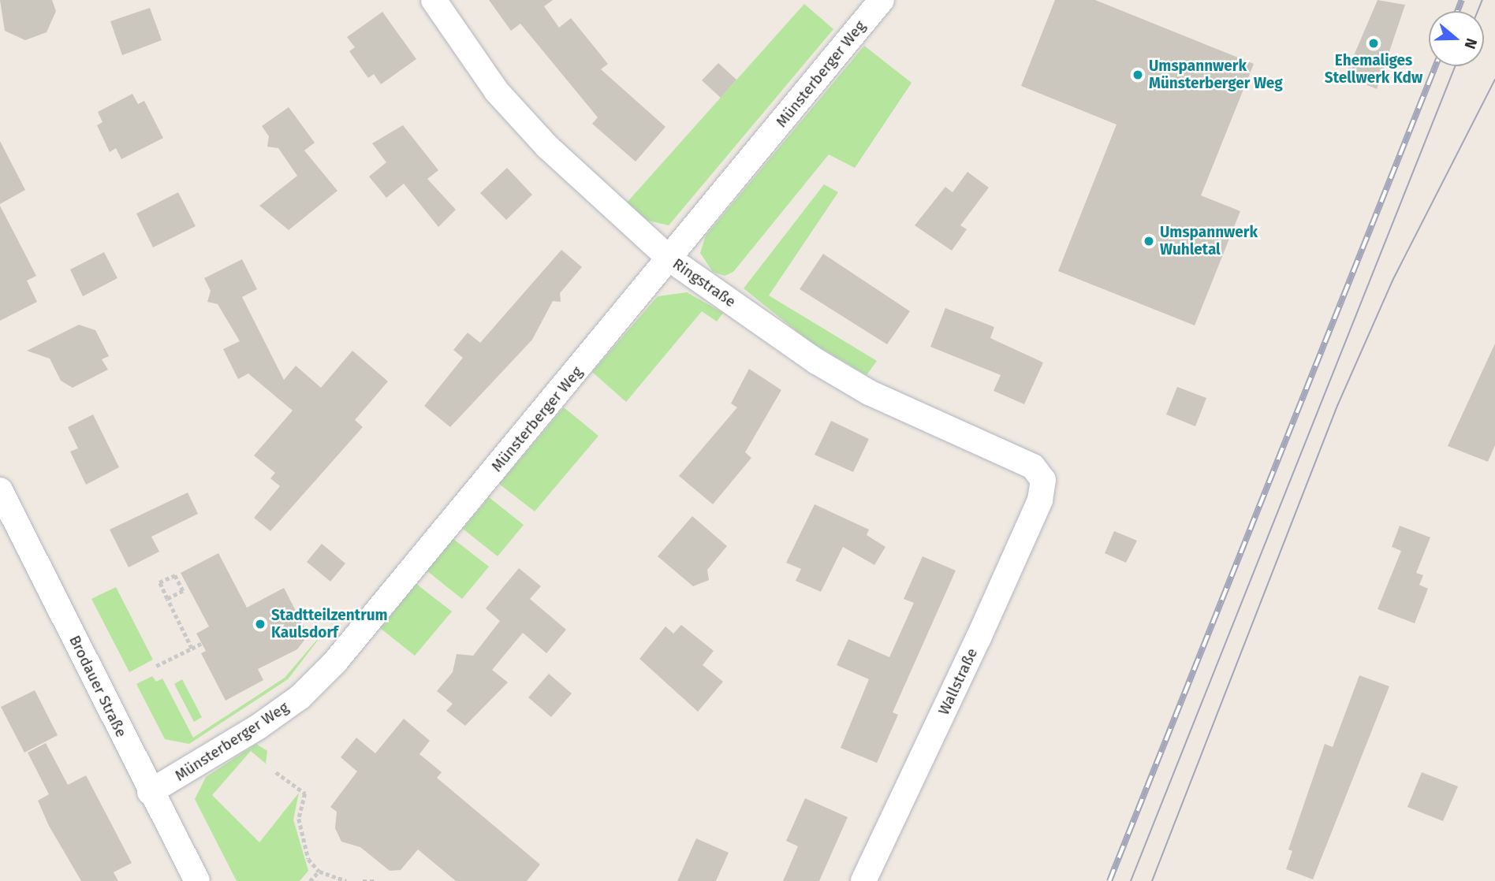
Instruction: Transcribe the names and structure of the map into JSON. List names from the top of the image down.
{
  "streets": {
    "street": [
      "Münsterberger Weg",
      "Ringstraße",
      "Wallstraße",
      "Brodauer Straße"
    ]
  },
  "crossings": [
    ["Münsterberger Weg", "Ringstraße"],
    ["Münsterberger Weg", "Brodauer Straße"],
    ["Ringstraße", "Wallstraße"]
  ],
  "places": [
    "Ehemaliges Stellwerk Kdw",
    "Umspannwerk Münsterberger Weg",
    "Umspannwerk Wuhletal",
    "Stadtteilzentrum Kaulsdorf"
  ],
  "north": "right"
}
